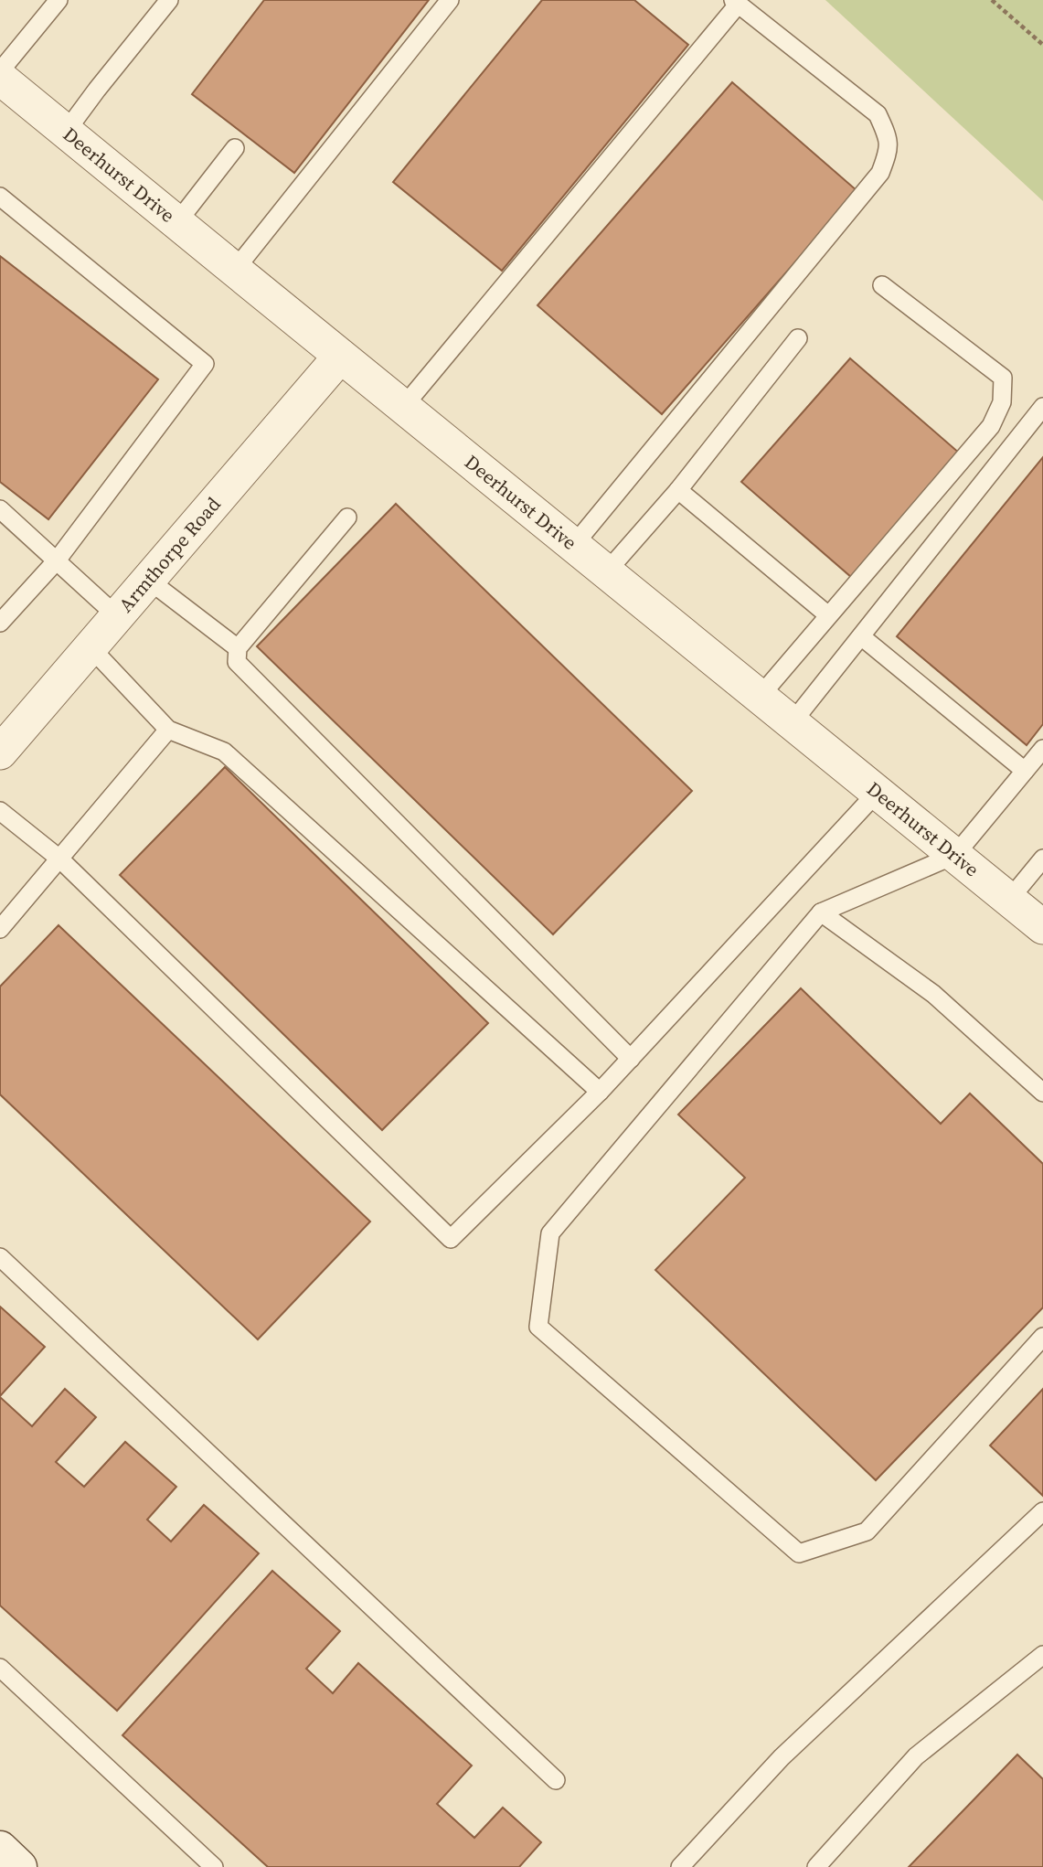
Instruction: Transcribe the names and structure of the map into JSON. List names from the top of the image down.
{
  "streets": {
    "street": ["Deerhurst Drive", "Armthorpe Road"]
  },
  "crossings": [
    ["Deerhurst Drive", "Armthorpe Road"]
  ]
}
